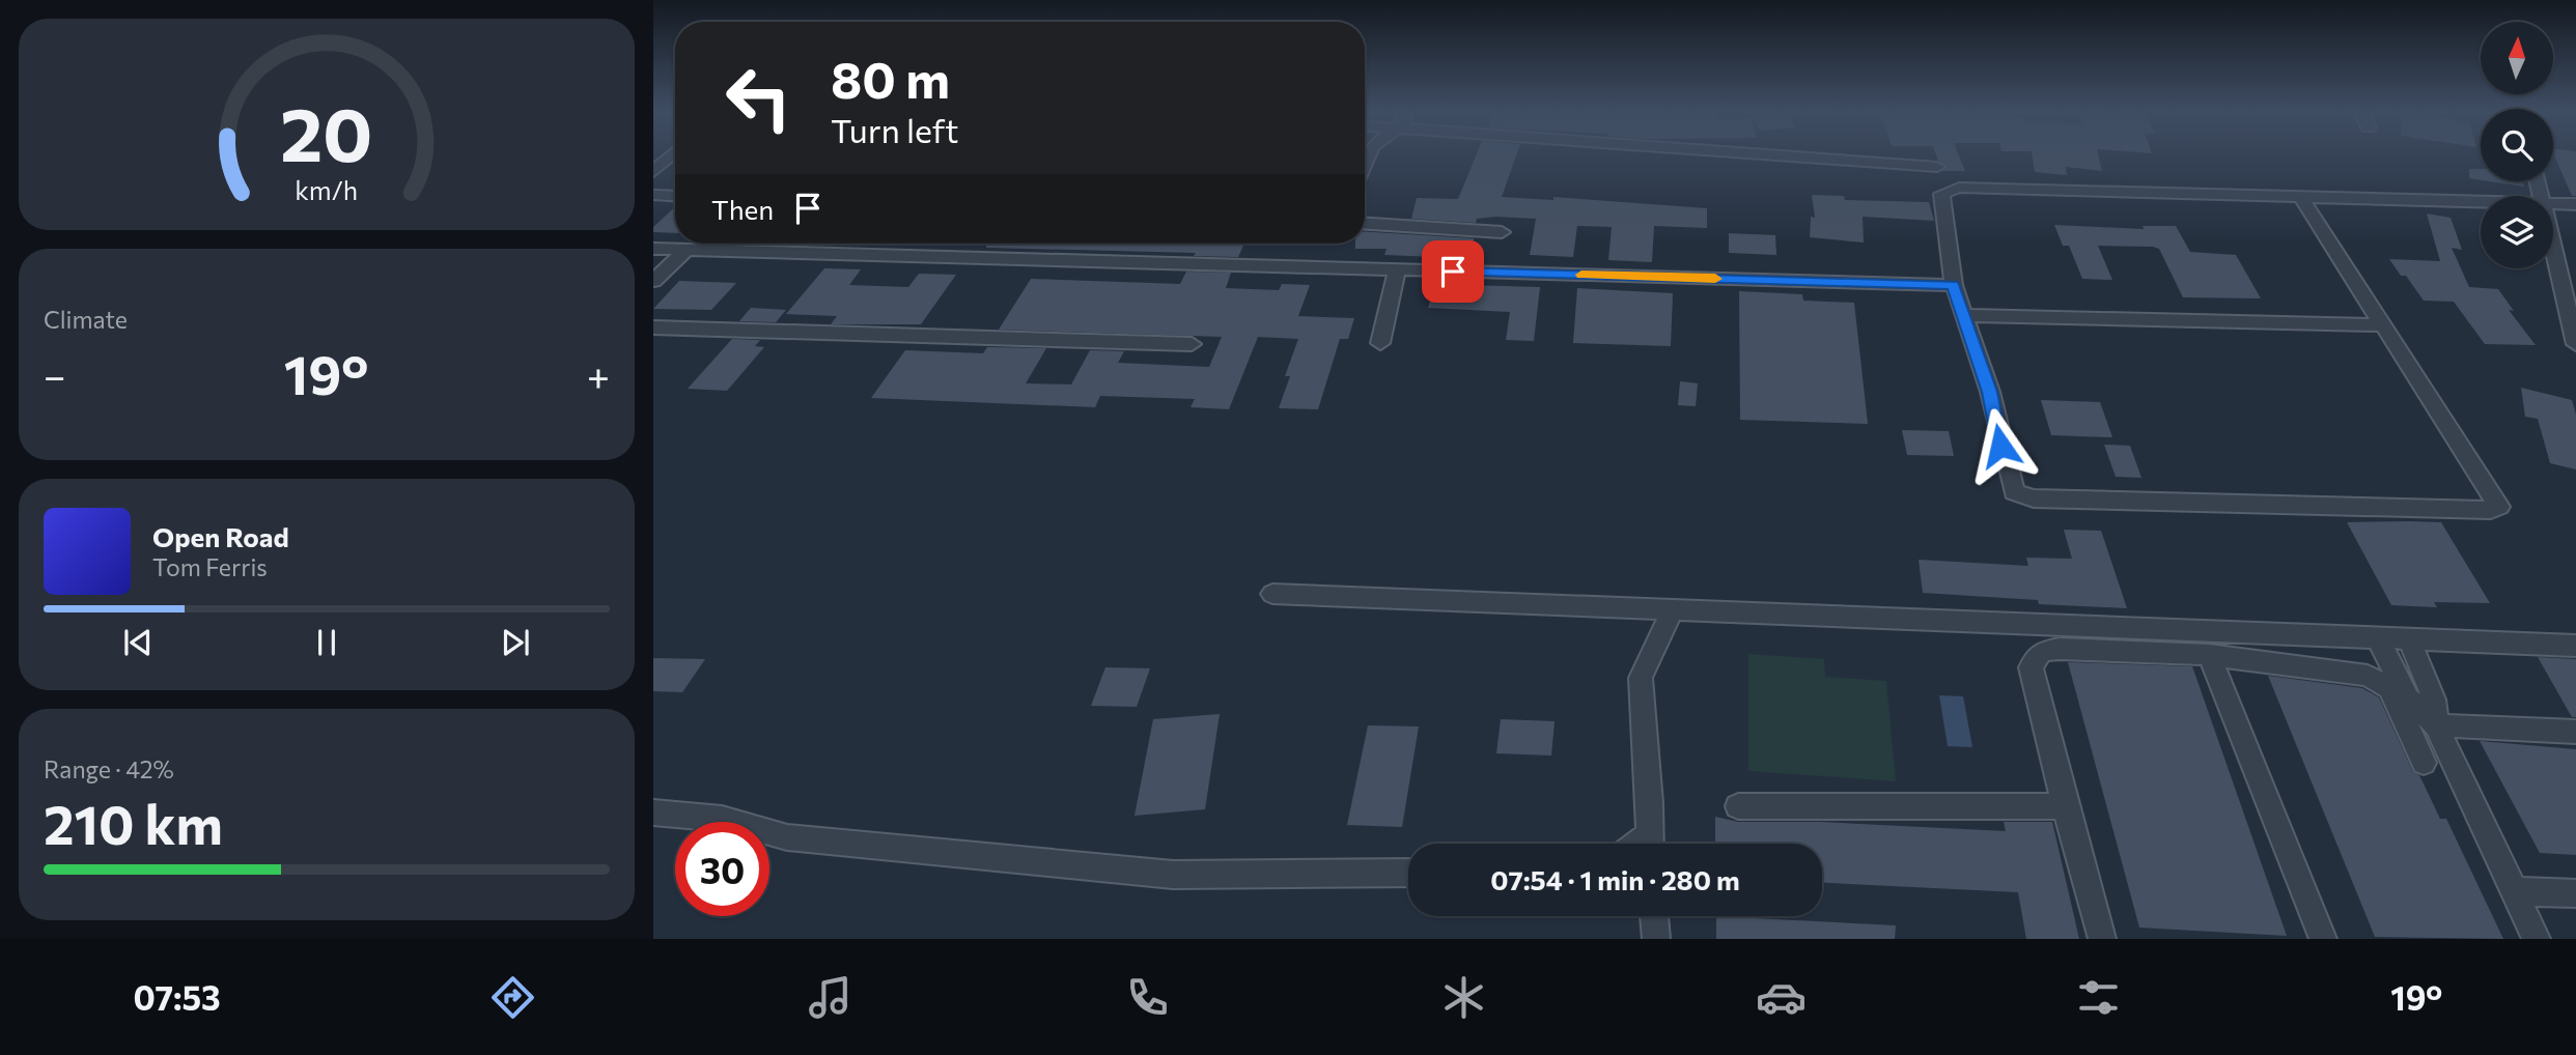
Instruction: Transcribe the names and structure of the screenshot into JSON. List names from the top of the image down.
{
  "north": "top",
  "page": {
    "turn": ["80 m", "Turn left"],
    "then": "Then",
    "tile": [
      "Climate",
      ["Range · 42%", "210 km"]
    ],
    "heat": ["−", "19°", "+"],
    "song": ["Open Road", "Tom Ferris"],
    "limit": "30",
    "trip": "07:54 · 1 min · 280 m",
    "tabs": ["07:53", "19°"],
    "gauge": ["20", "km/h"]
  }
}
